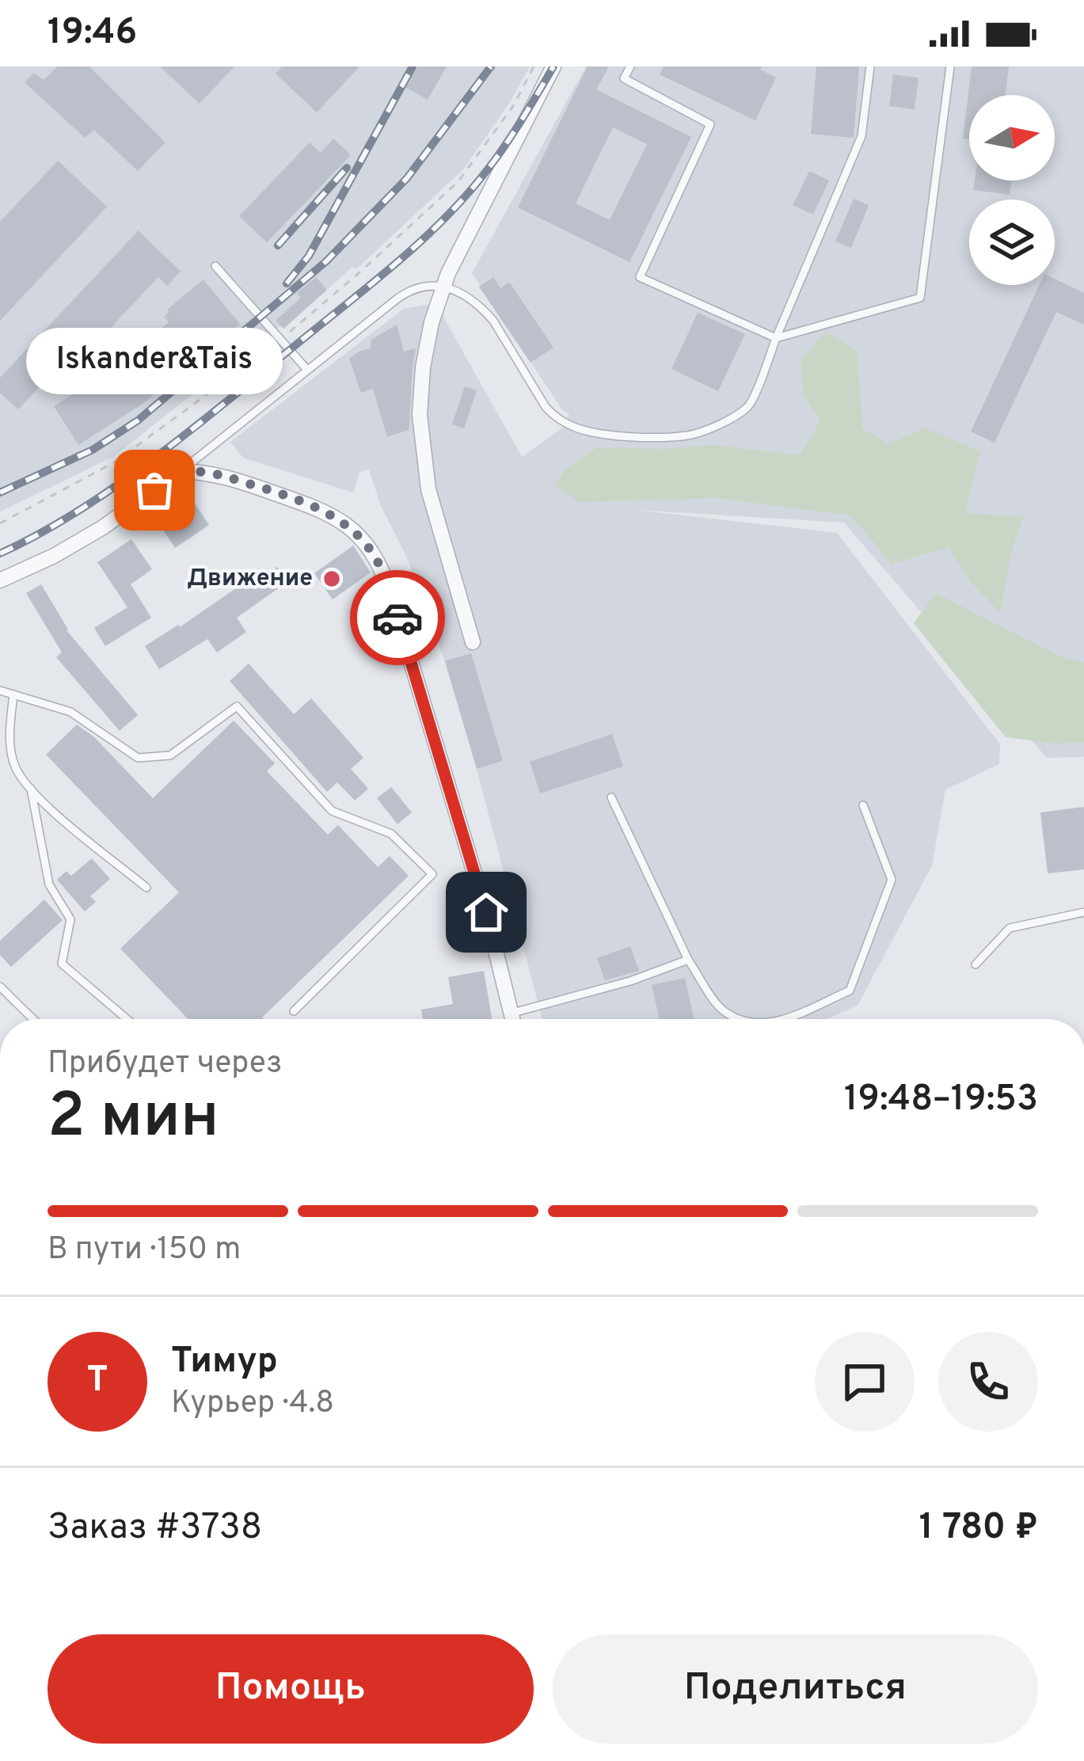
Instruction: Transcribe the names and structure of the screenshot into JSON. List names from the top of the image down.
{
  "places": ["Iskander&Tais", "Движение"],
  "north": "right",
  "page": {
    "status": "19:46",
    "bubble": "Iskander&Tais",
    "heading": ["2 мин", "Прибудет через", "19:48–19:53"],
    "panel": [
      "Тимур",
      "Курьер · 4.8",
      "Заказ #3738",
      "1 780 ₽"
    ],
    "bar": "В пути · 150 m",
    "round": "Т",
    "buttons": ["Помощь", "Поделиться"]
  }
}
